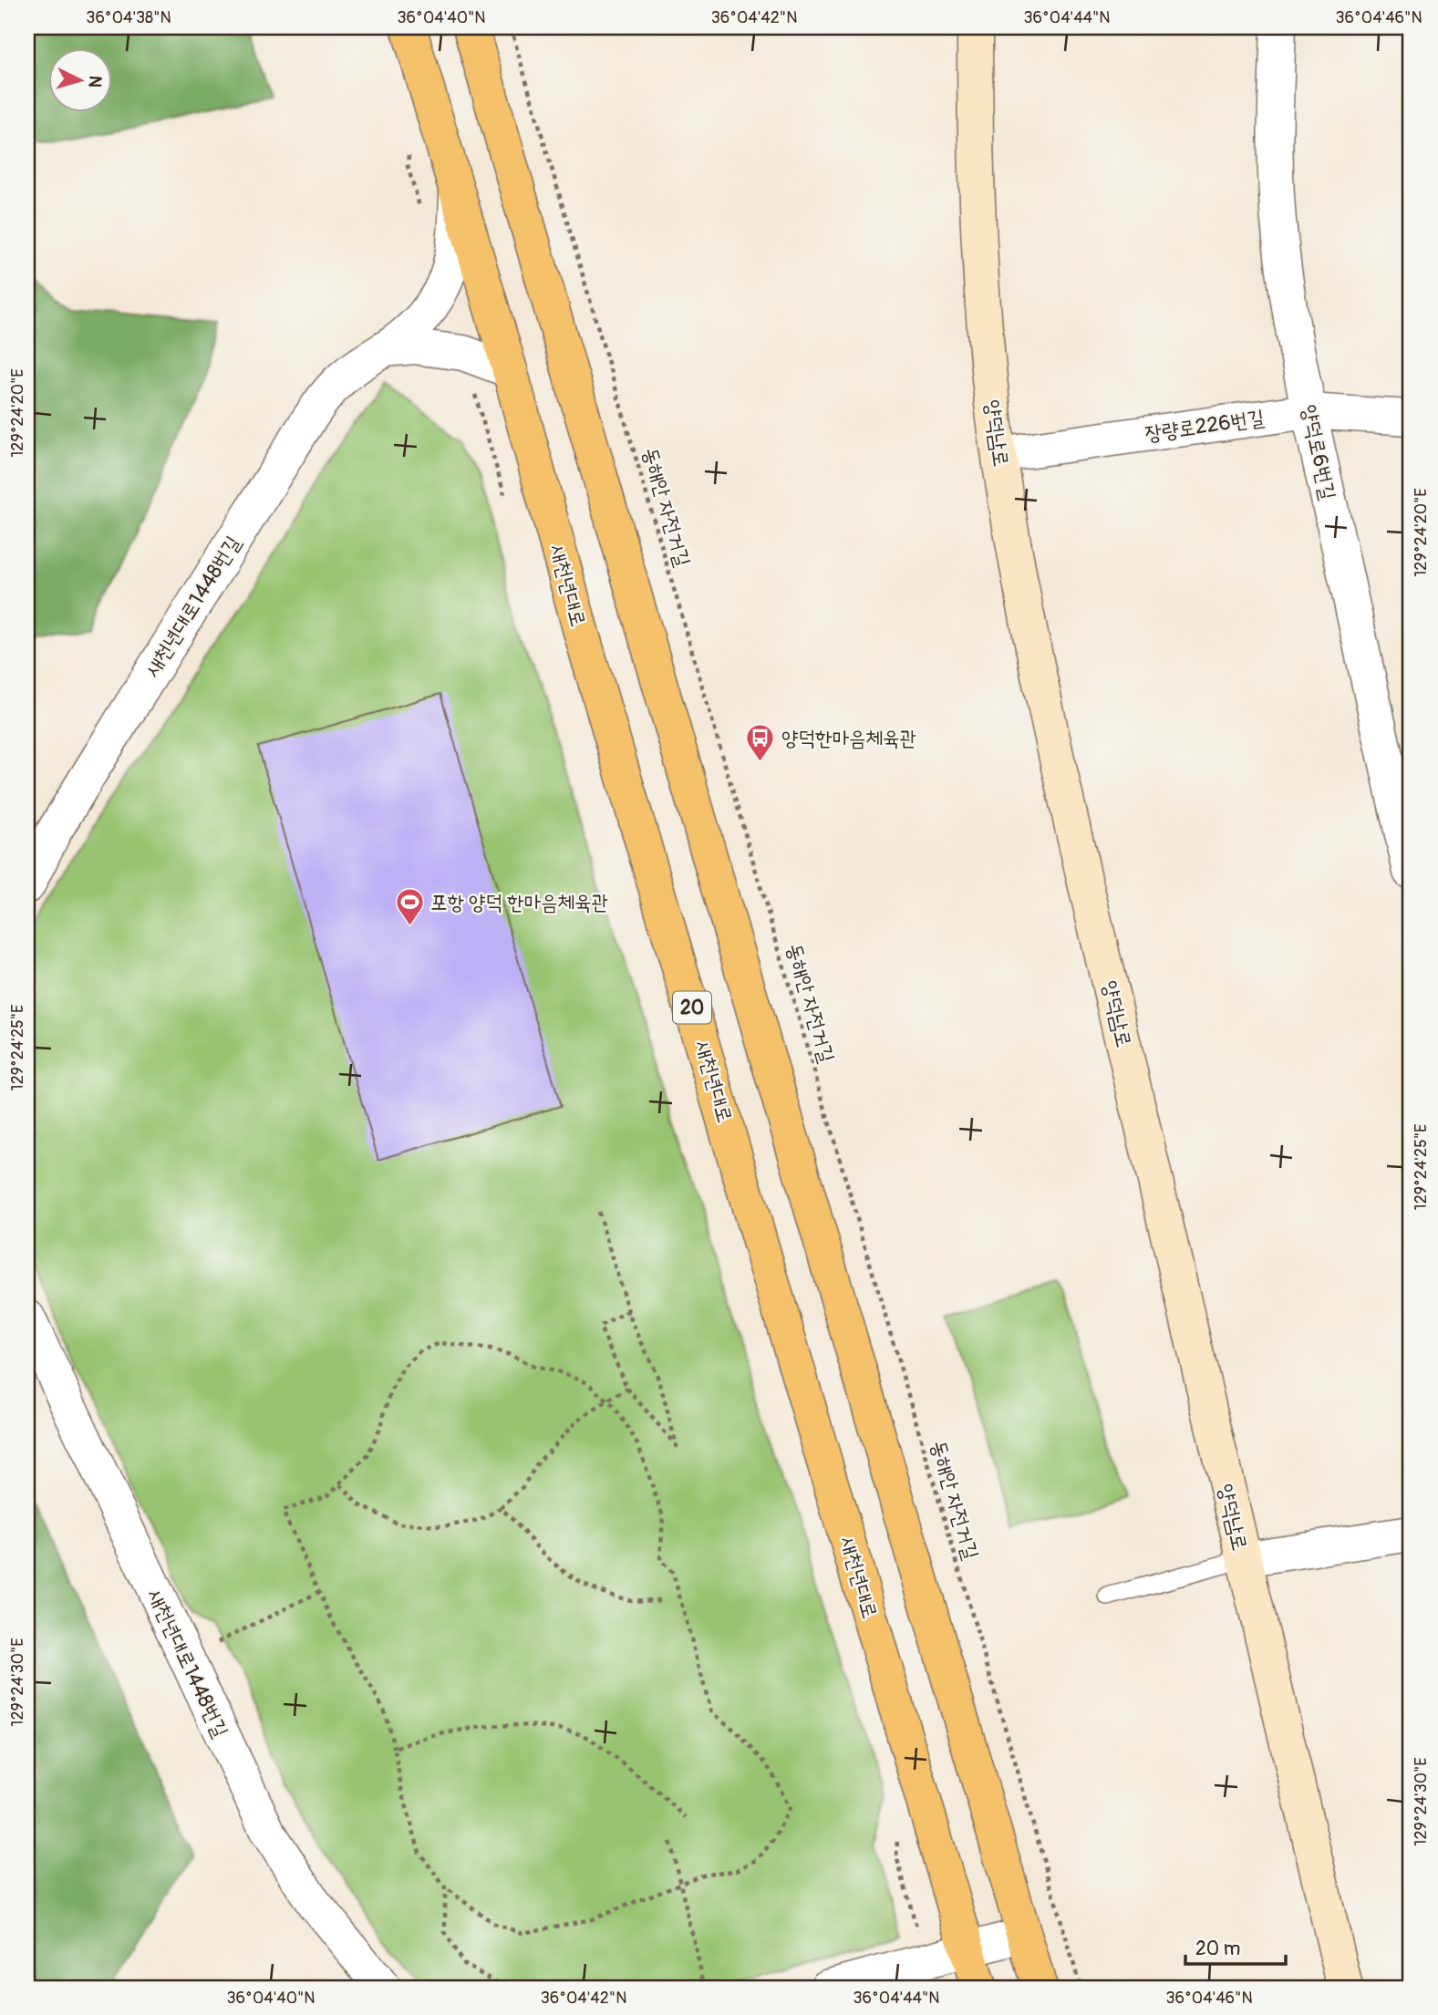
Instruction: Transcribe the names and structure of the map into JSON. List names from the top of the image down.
{
  "streets": {
    "main road": ["새천년대로", "20"],
    "street": [
      "장량로226번길",
      "양덕남로",
      "양덕로6번길",
      "새천년대로1448번길"
    ],
    "path": ["동해안 자전거길"]
  },
  "crossings": [
    ["장량로226번길", "양덕남로"],
    ["장량로226번길", "양덕로6번길"],
    ["새천년대로", "새천년대로1448번길"]
  ],
  "places": {
    "bus stop": ["양덕한마음체육관"],
    "sports": ["포항 양덕 한마음체육관"]
  },
  "scale_bar": "20 m",
  "north": "right",
  "coordinates": [
    "36°04'38\"N",
    "36°04'40\"N",
    "36°04'42\"N",
    "36°04'44\"N",
    "36°04'46\"N",
    "129°24'20\"E",
    "129°24'25\"E",
    "129°24'30\"E"
  ]
}
